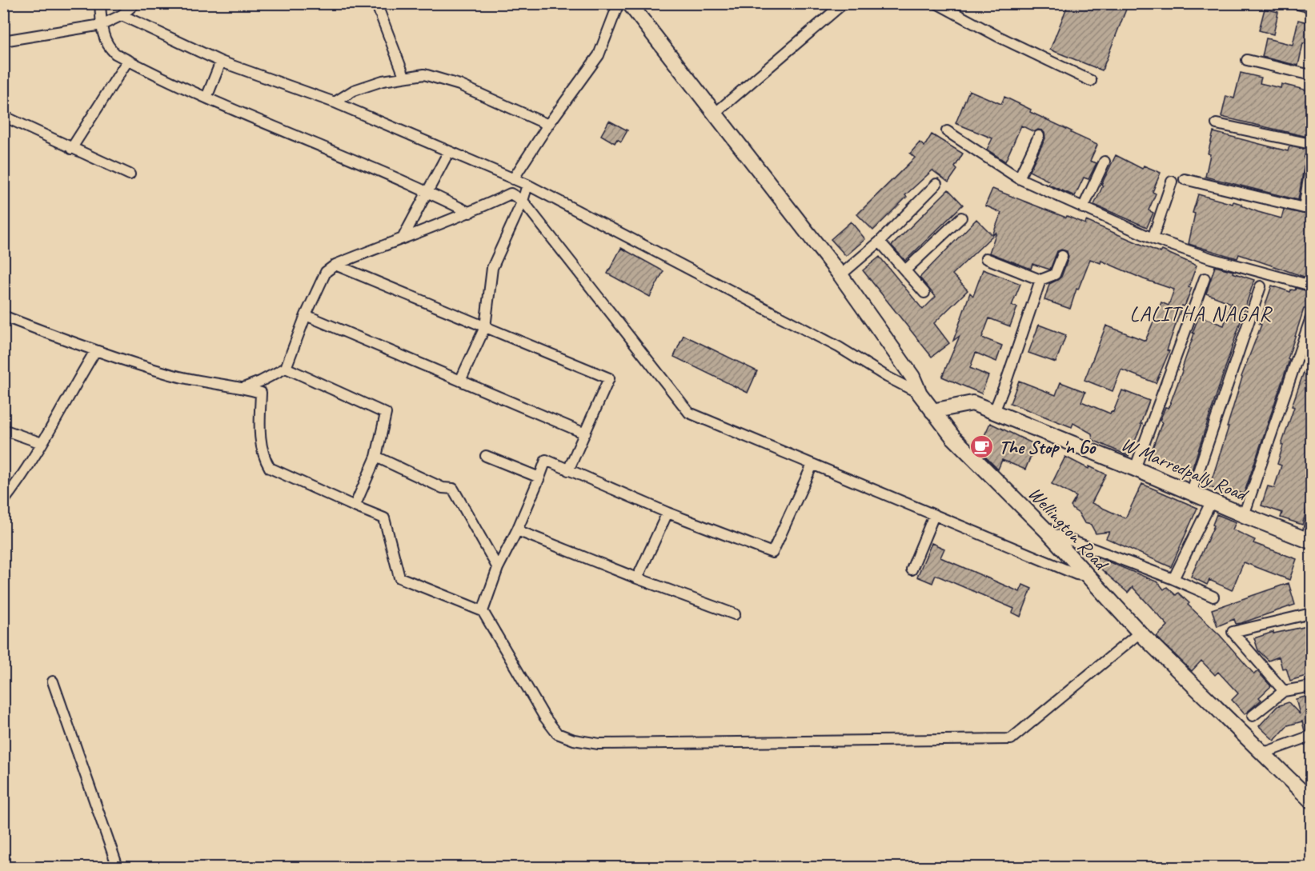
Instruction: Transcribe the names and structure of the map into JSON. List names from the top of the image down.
{
  "streets": {
    "main road": ["W Marredpally Road", "Wellington Road"]
  },
  "crossings": [
    ["W Marredpally Road", "Wellington Road"]
  ],
  "districts": ["LALITHA NAGAR"],
  "places": {
    "cafe": ["The Stop 'n Go"]
  }
}
